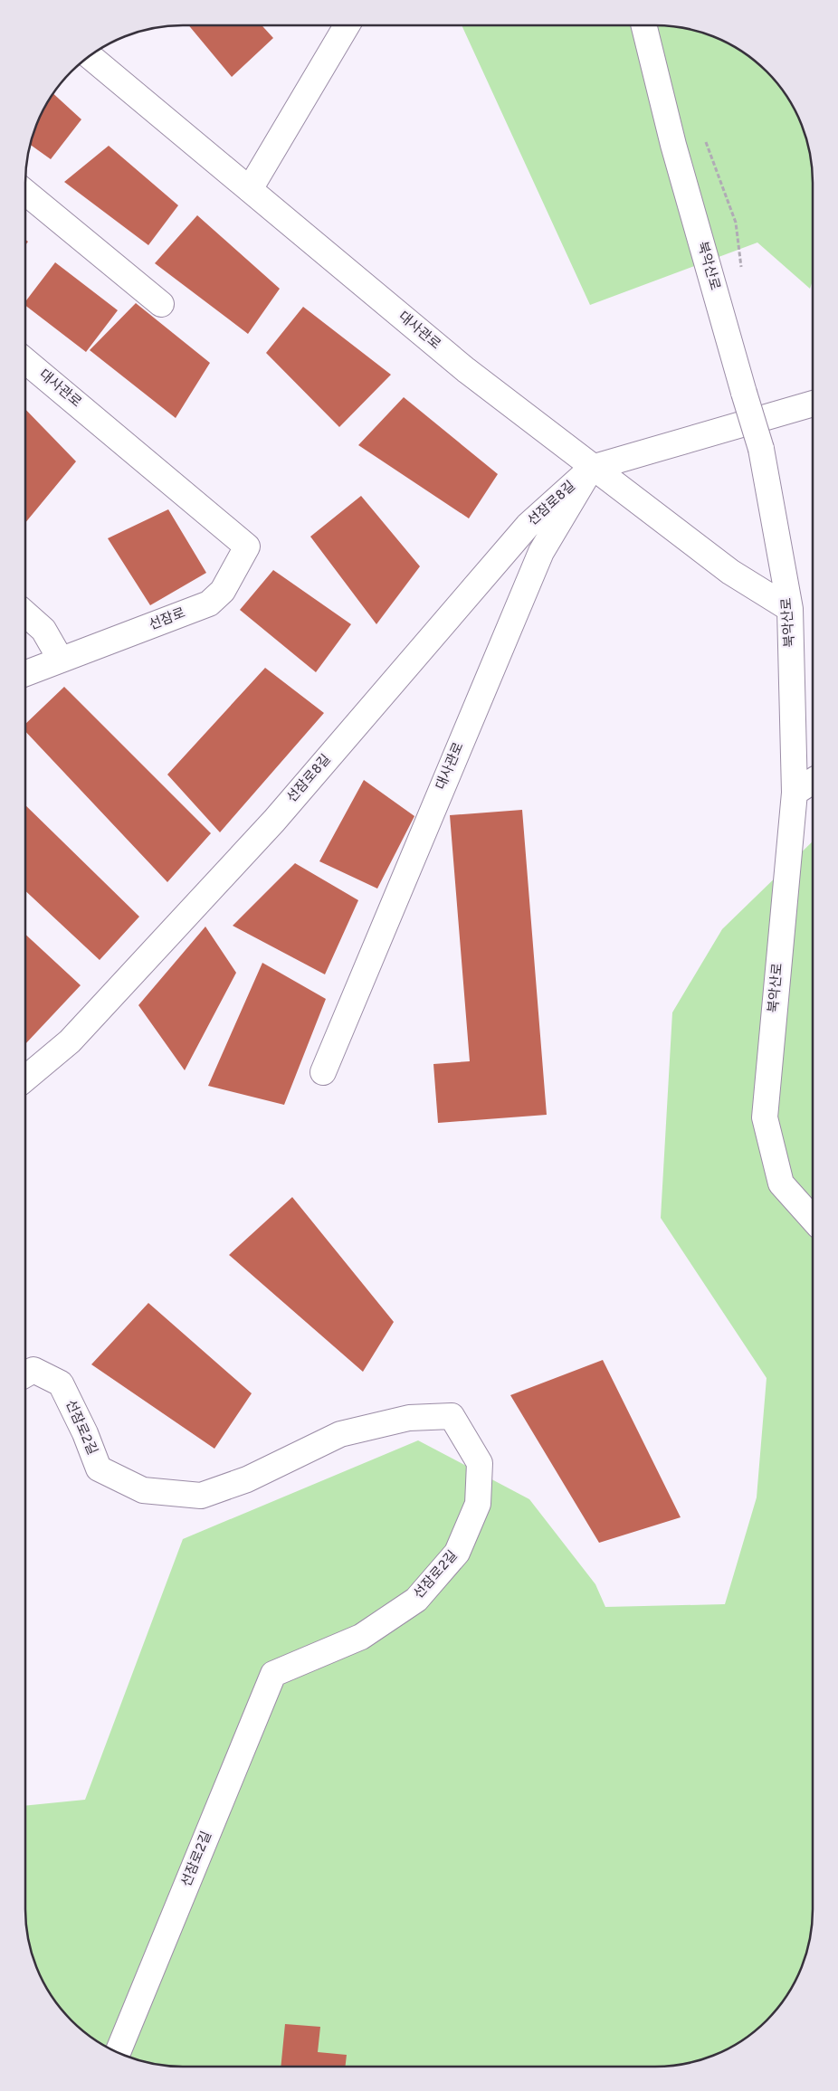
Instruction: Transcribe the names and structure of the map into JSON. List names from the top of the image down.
{
  "streets": {
    "street": [
      "북악산로",
      "대사관로",
      "선잠로8길",
      "선잠로",
      "선잠로2길"
    ]
  },
  "crossings": [
    ["북악산로", "대사관로"],
    ["대사관로", "선잠로8길"],
    ["대사관로", "선잠로"]
  ]
}
